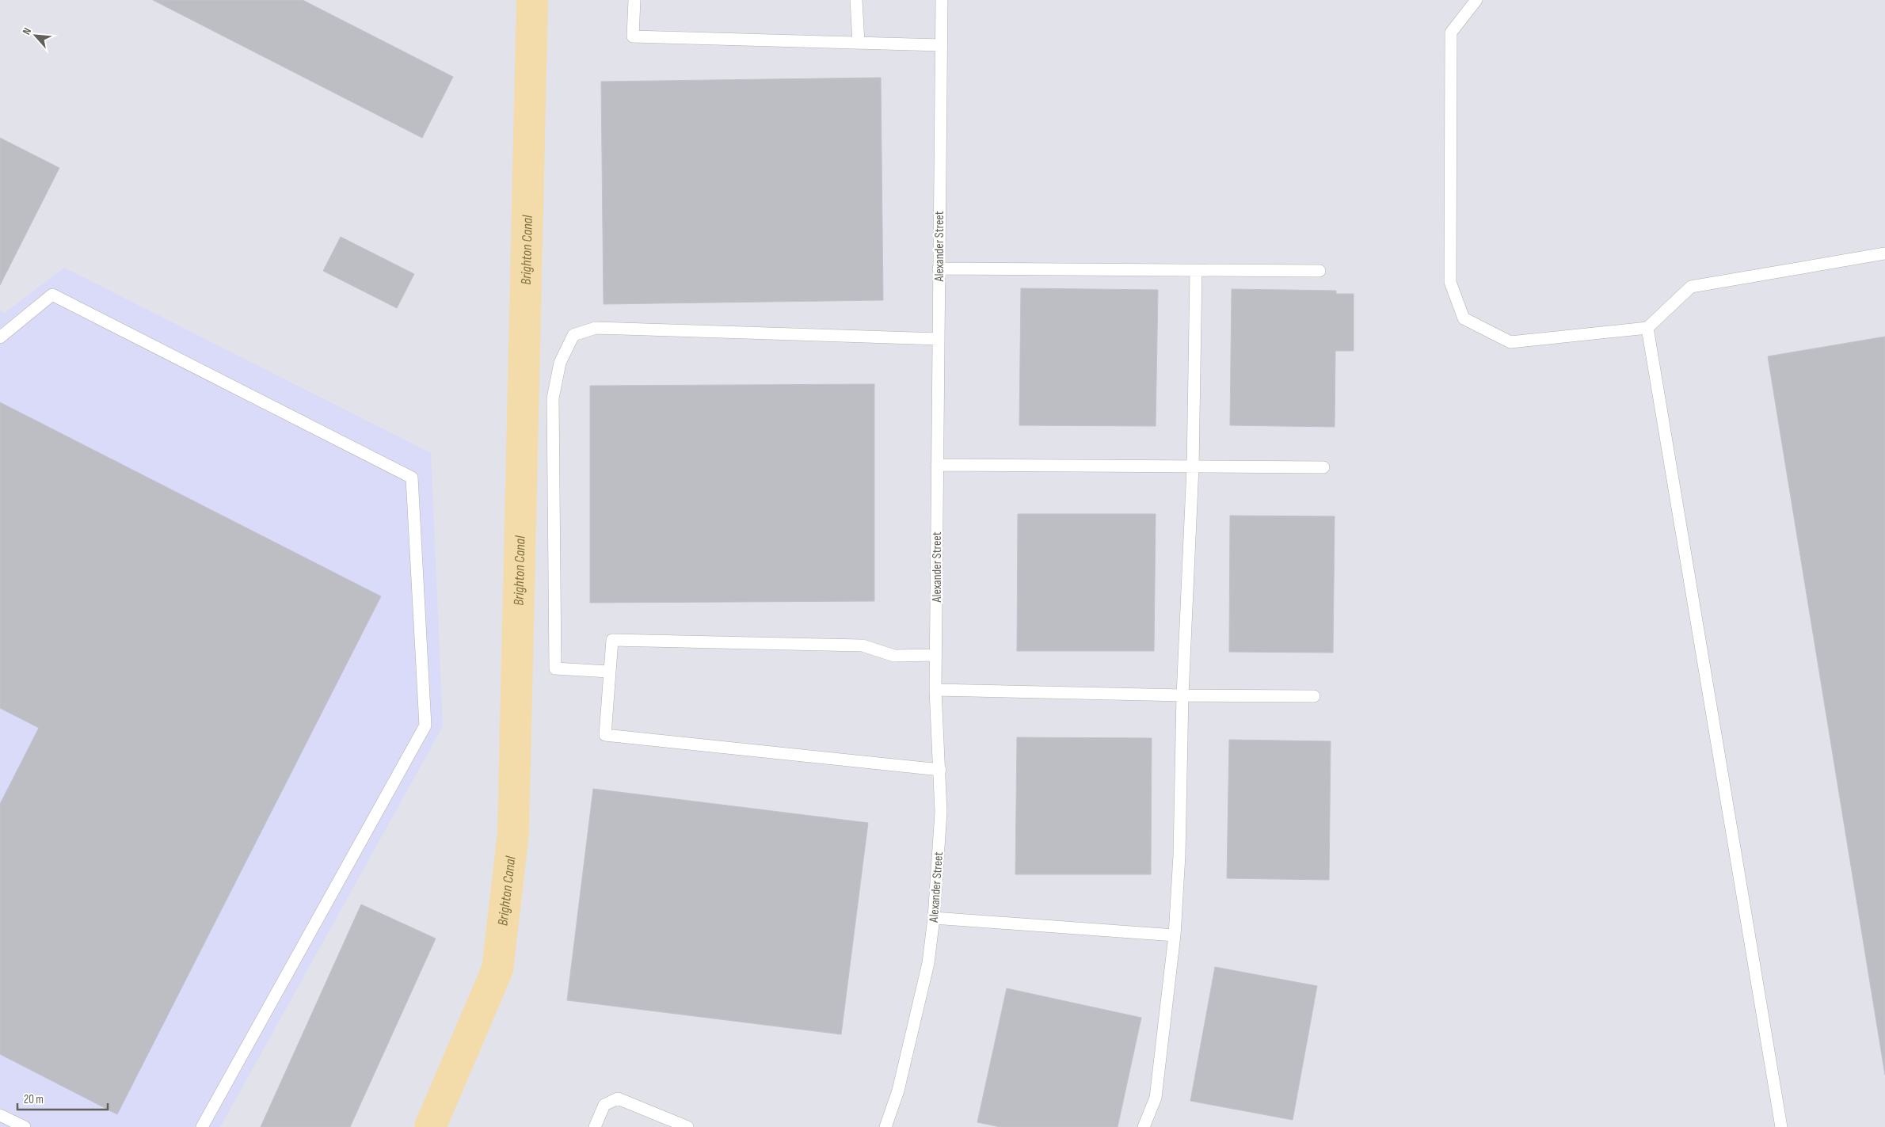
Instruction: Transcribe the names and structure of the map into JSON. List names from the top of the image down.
{
  "streets": {
    "street": ["Alexander Street"]
  },
  "water": ["Brighton Canal"],
  "scale_bar": "20 m",
  "north": "top left"
}
